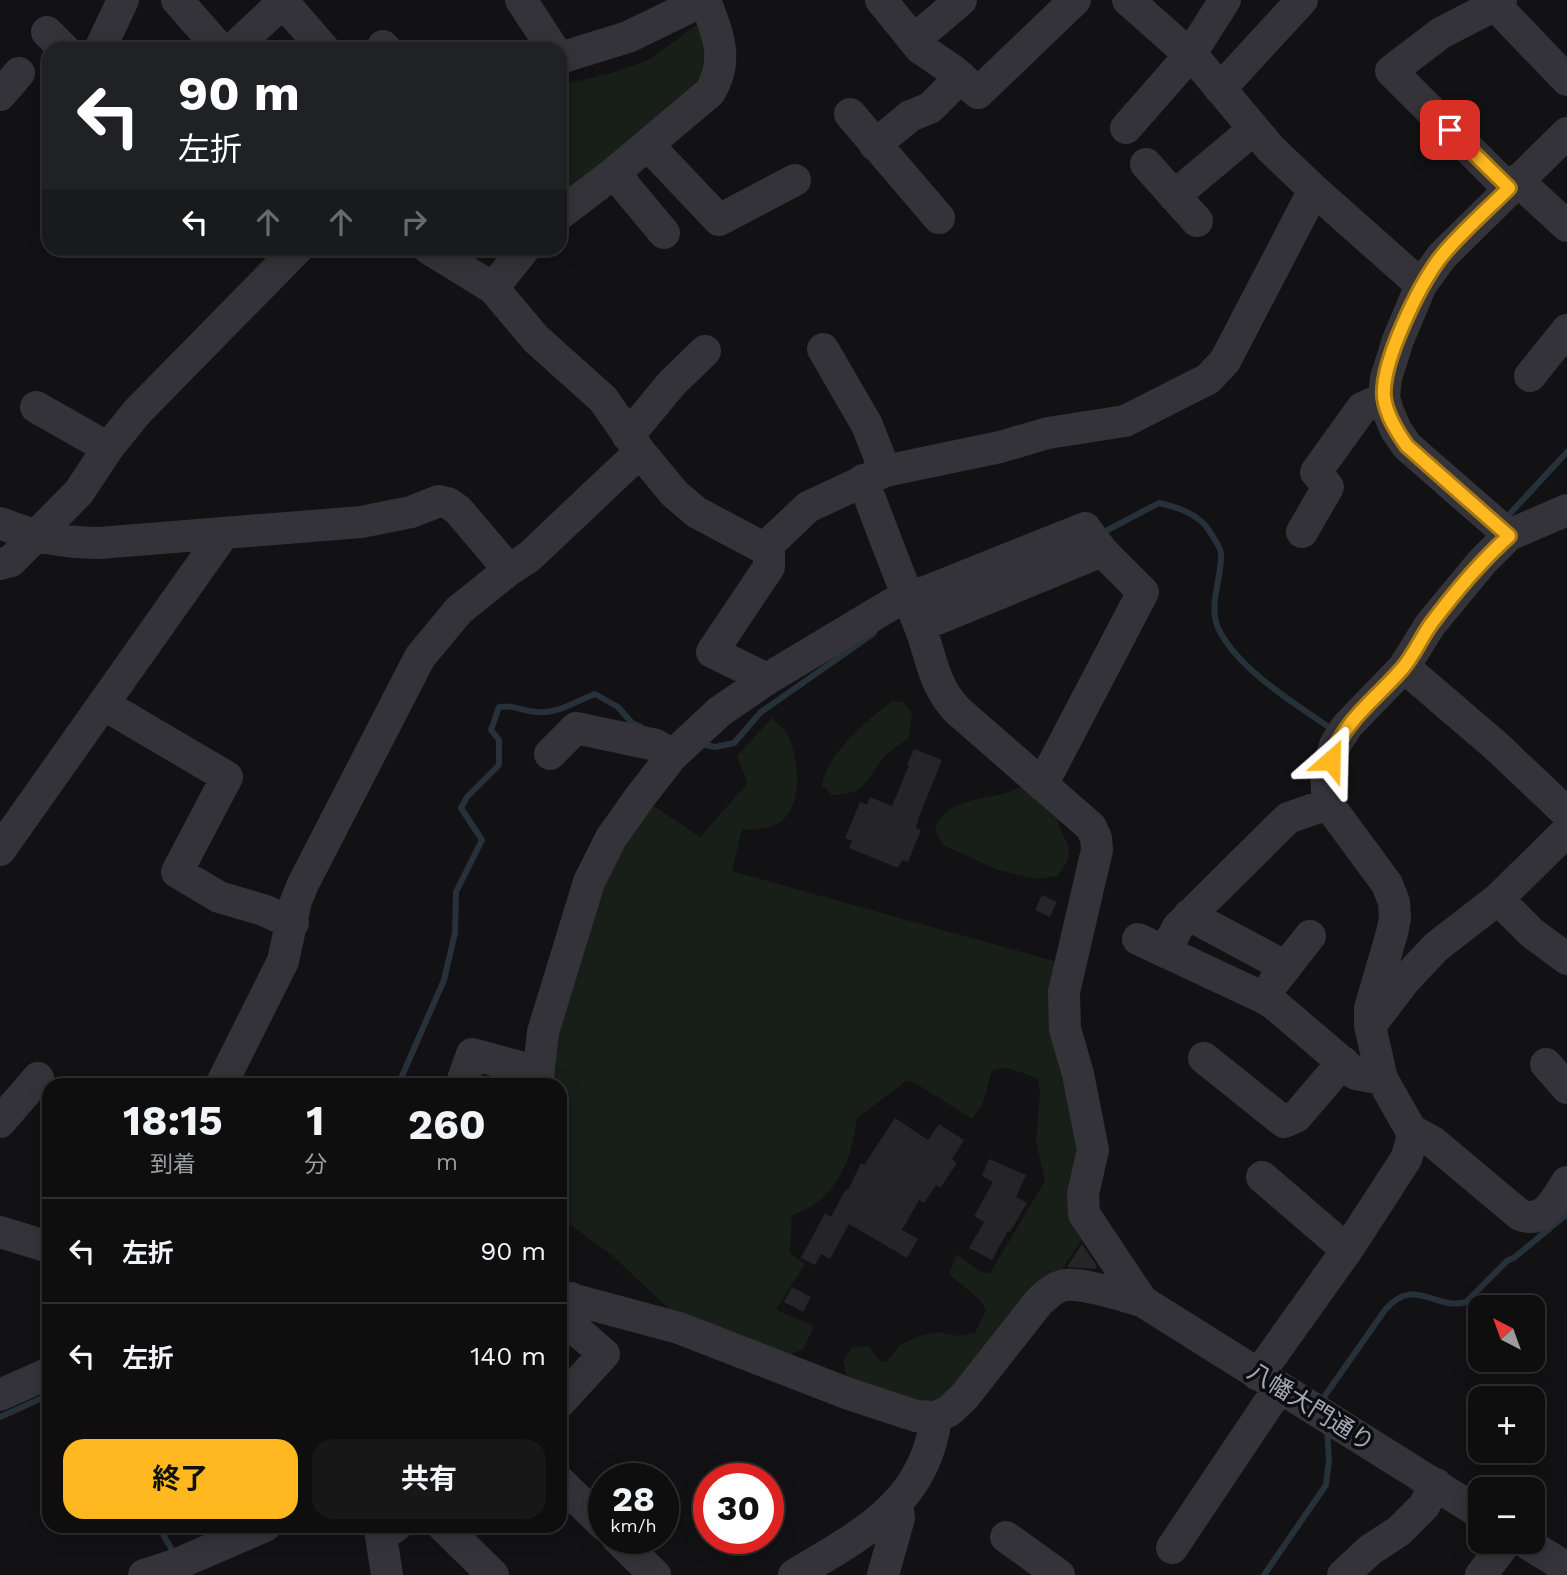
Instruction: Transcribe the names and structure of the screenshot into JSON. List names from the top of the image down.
{
  "streets": {
    "street": ["八幡大門通り"]
  },
  "north": "top left",
  "page": {
    "turn": ["90 m", "左折"],
    "eta": [
      "18:15",
      "到着",
      "1",
      "分",
      "260",
      "m"
    ],
    "list": [
      {
        "name": "左折",
        "value": "90 m"
      },
      {
        "name": "左折",
        "value": "140 m"
      }
    ],
    "map_buttons": ["+", "−"],
    "buttons": ["終了", "共有"],
    "speed": "28 km/h",
    "limit": "30"
  }
}
